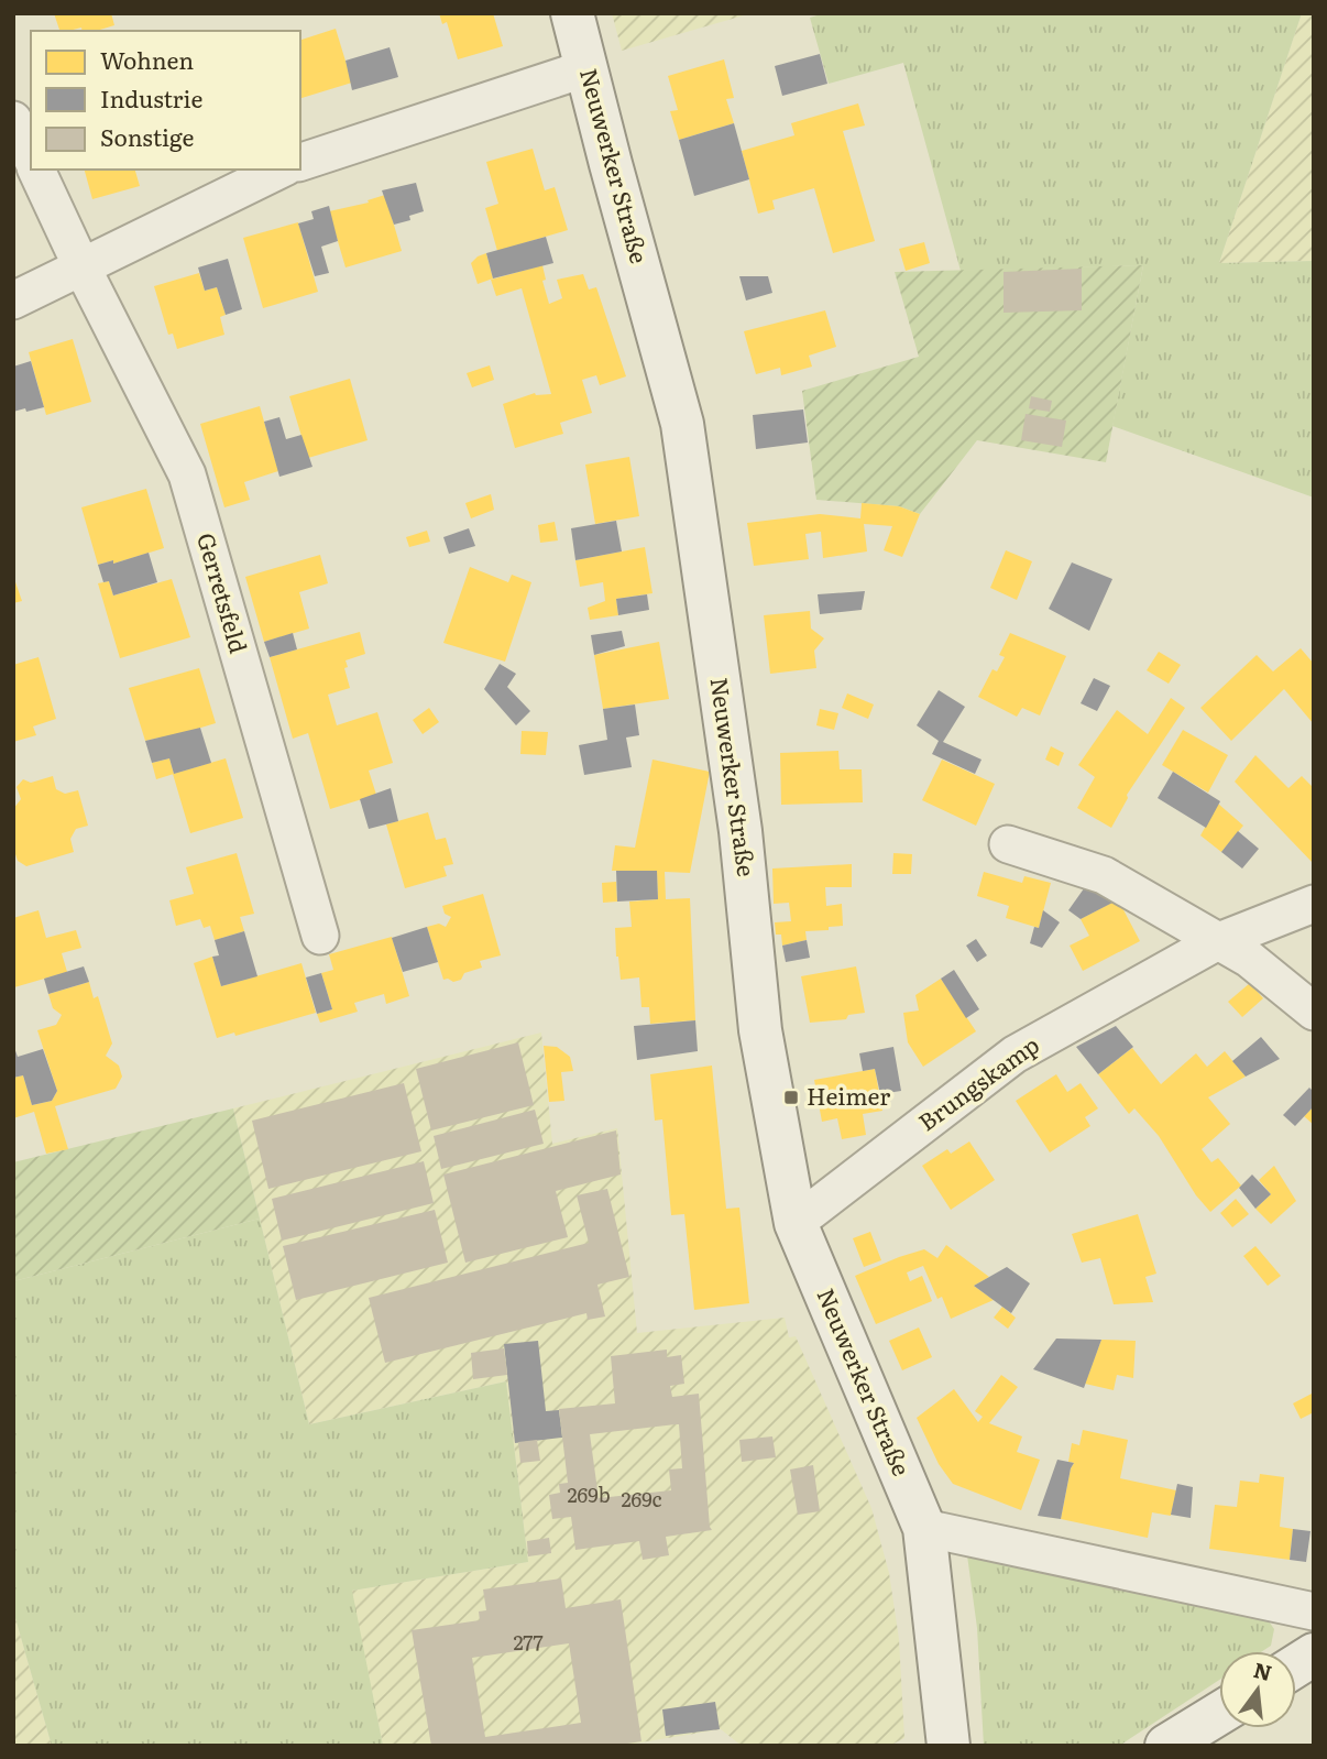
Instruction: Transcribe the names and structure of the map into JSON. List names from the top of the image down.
{
  "streets": {
    "street": ["Neuwerker Straße", "Gerretsfeld", "Brungskamp"]
  },
  "crossings": [
    ["Neuwerker Straße", "Brungskamp"]
  ],
  "places": {
    "transit": ["Heimer"]
  },
  "house_numbers": ["269b", "269c", "277"],
  "legend": ["Wohnen", "Industrie", "Sonstige"],
  "north": "top"
}
